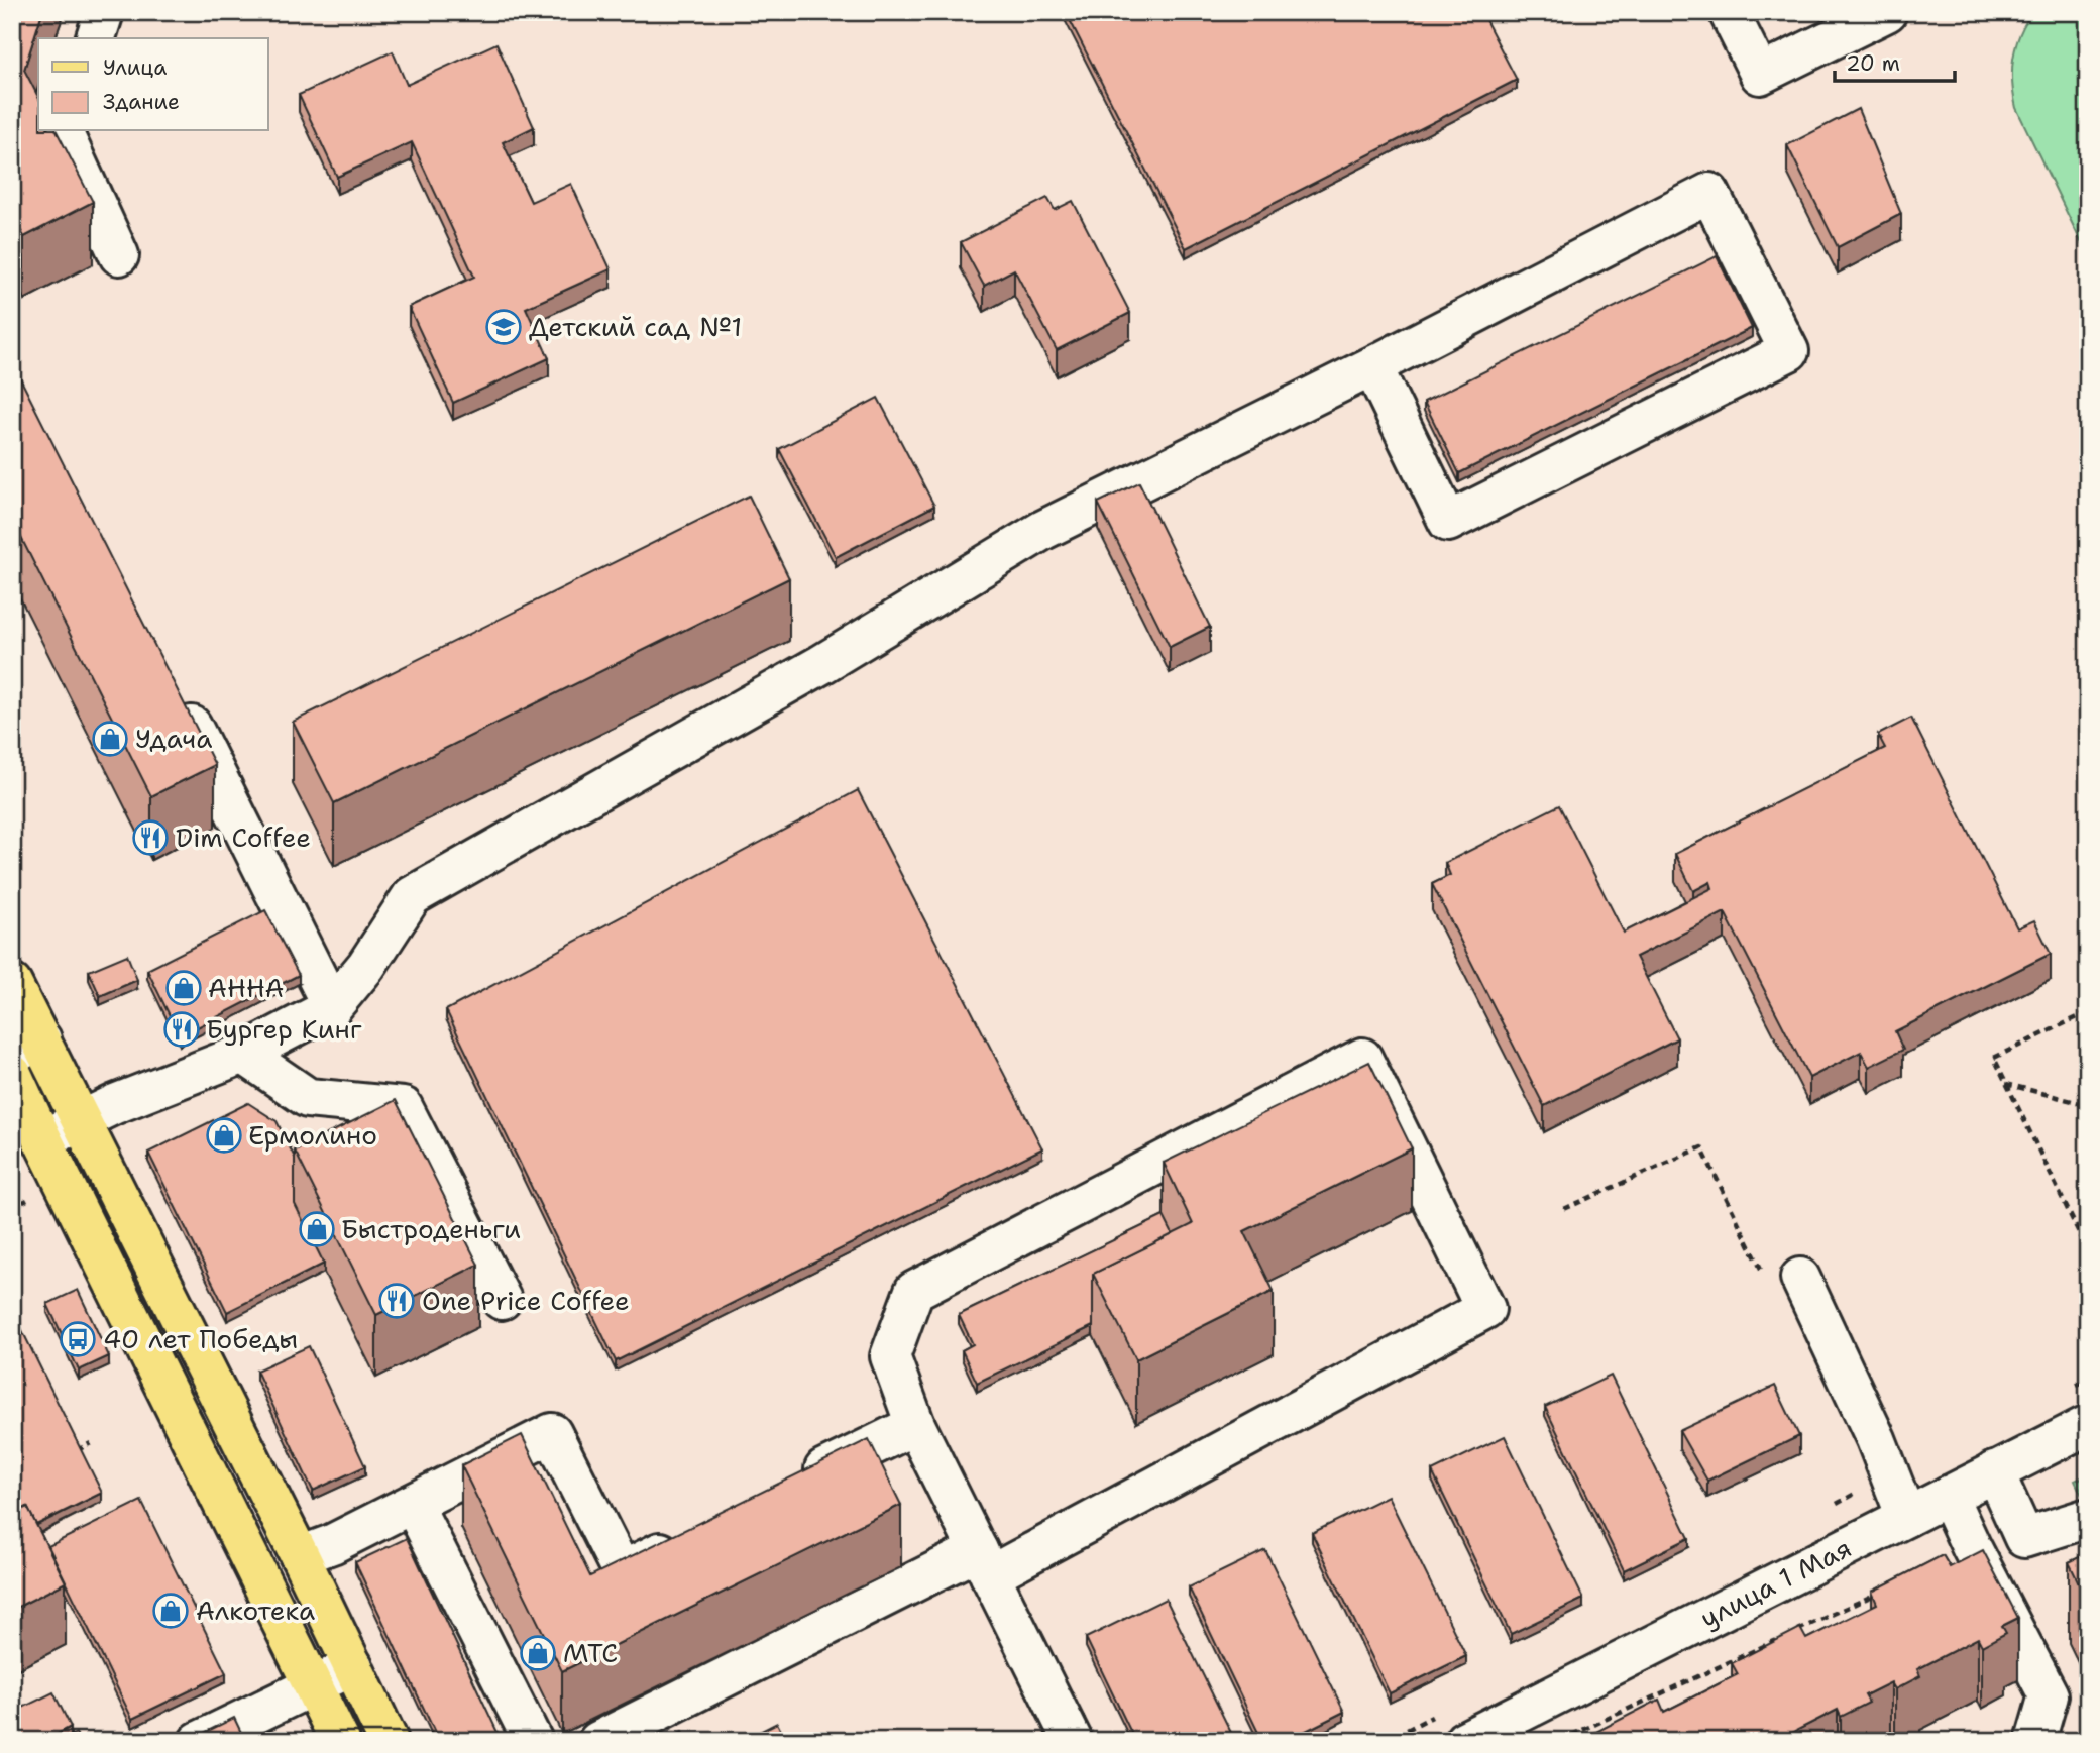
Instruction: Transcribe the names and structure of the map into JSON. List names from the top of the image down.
{
  "streets": {
    "street": ["улица 1 Мая"]
  },
  "places": {
    "school or university": ["Детский сад №1"],
    "shop": [
      "Удача",
      "АННА",
      "Ермолино",
      "Быстроденьги",
      "Алкотека",
      "МТС"
    ],
    "restaurant": ["Dim Coffee", "Бургер Кинг", "One Price Coffee"],
    "bus stop": ["40 лет Победы"]
  },
  "legend": ["Улица", "Здание"],
  "scale_bar": "20 m"
}
